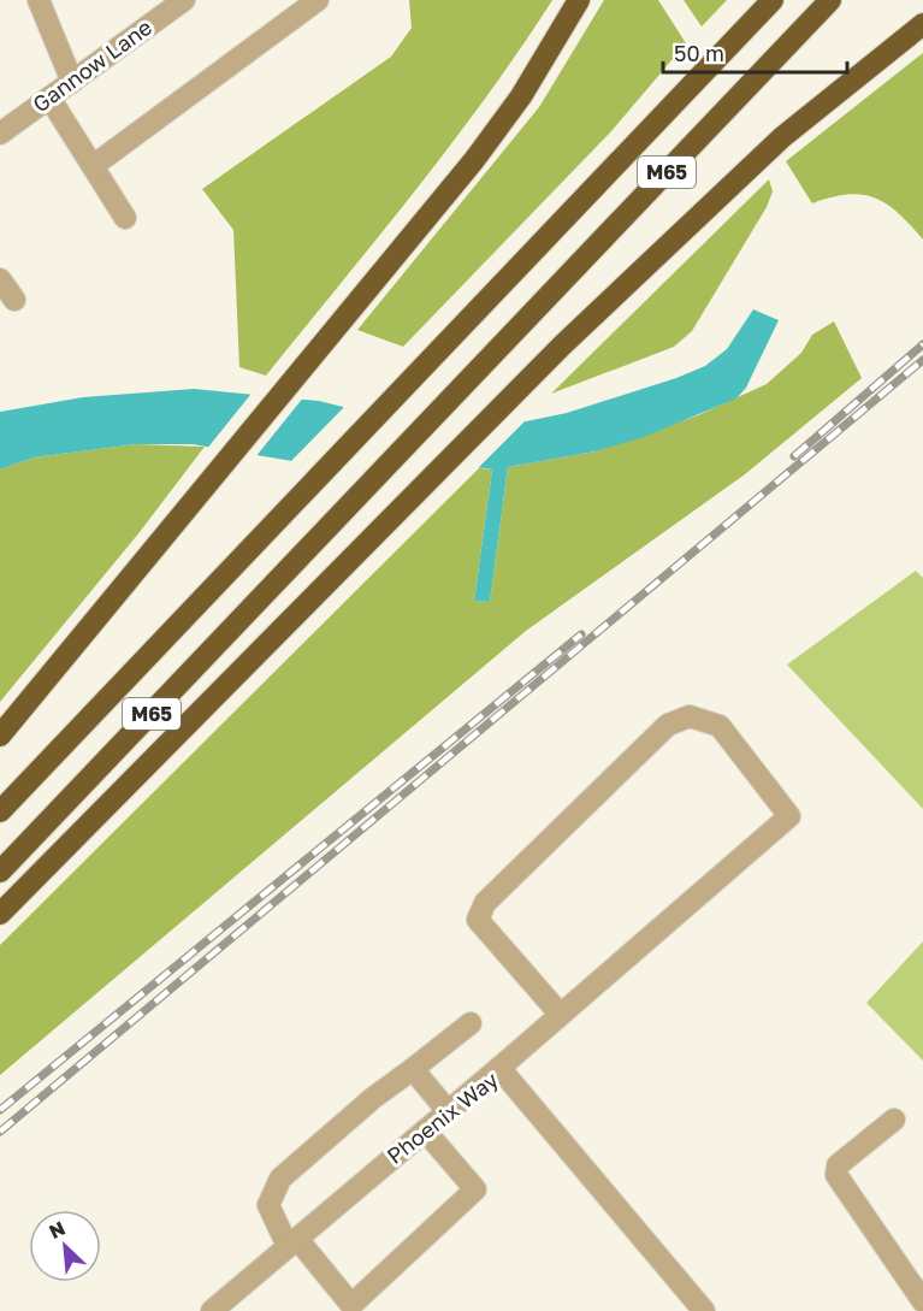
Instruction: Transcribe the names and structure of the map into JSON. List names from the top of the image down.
{
  "streets": {
    "highway": ["M65"],
    "street": ["Gannow Lane", "Phoenix Way"]
  },
  "scale_bar": "50 m",
  "north": "top left"
}
